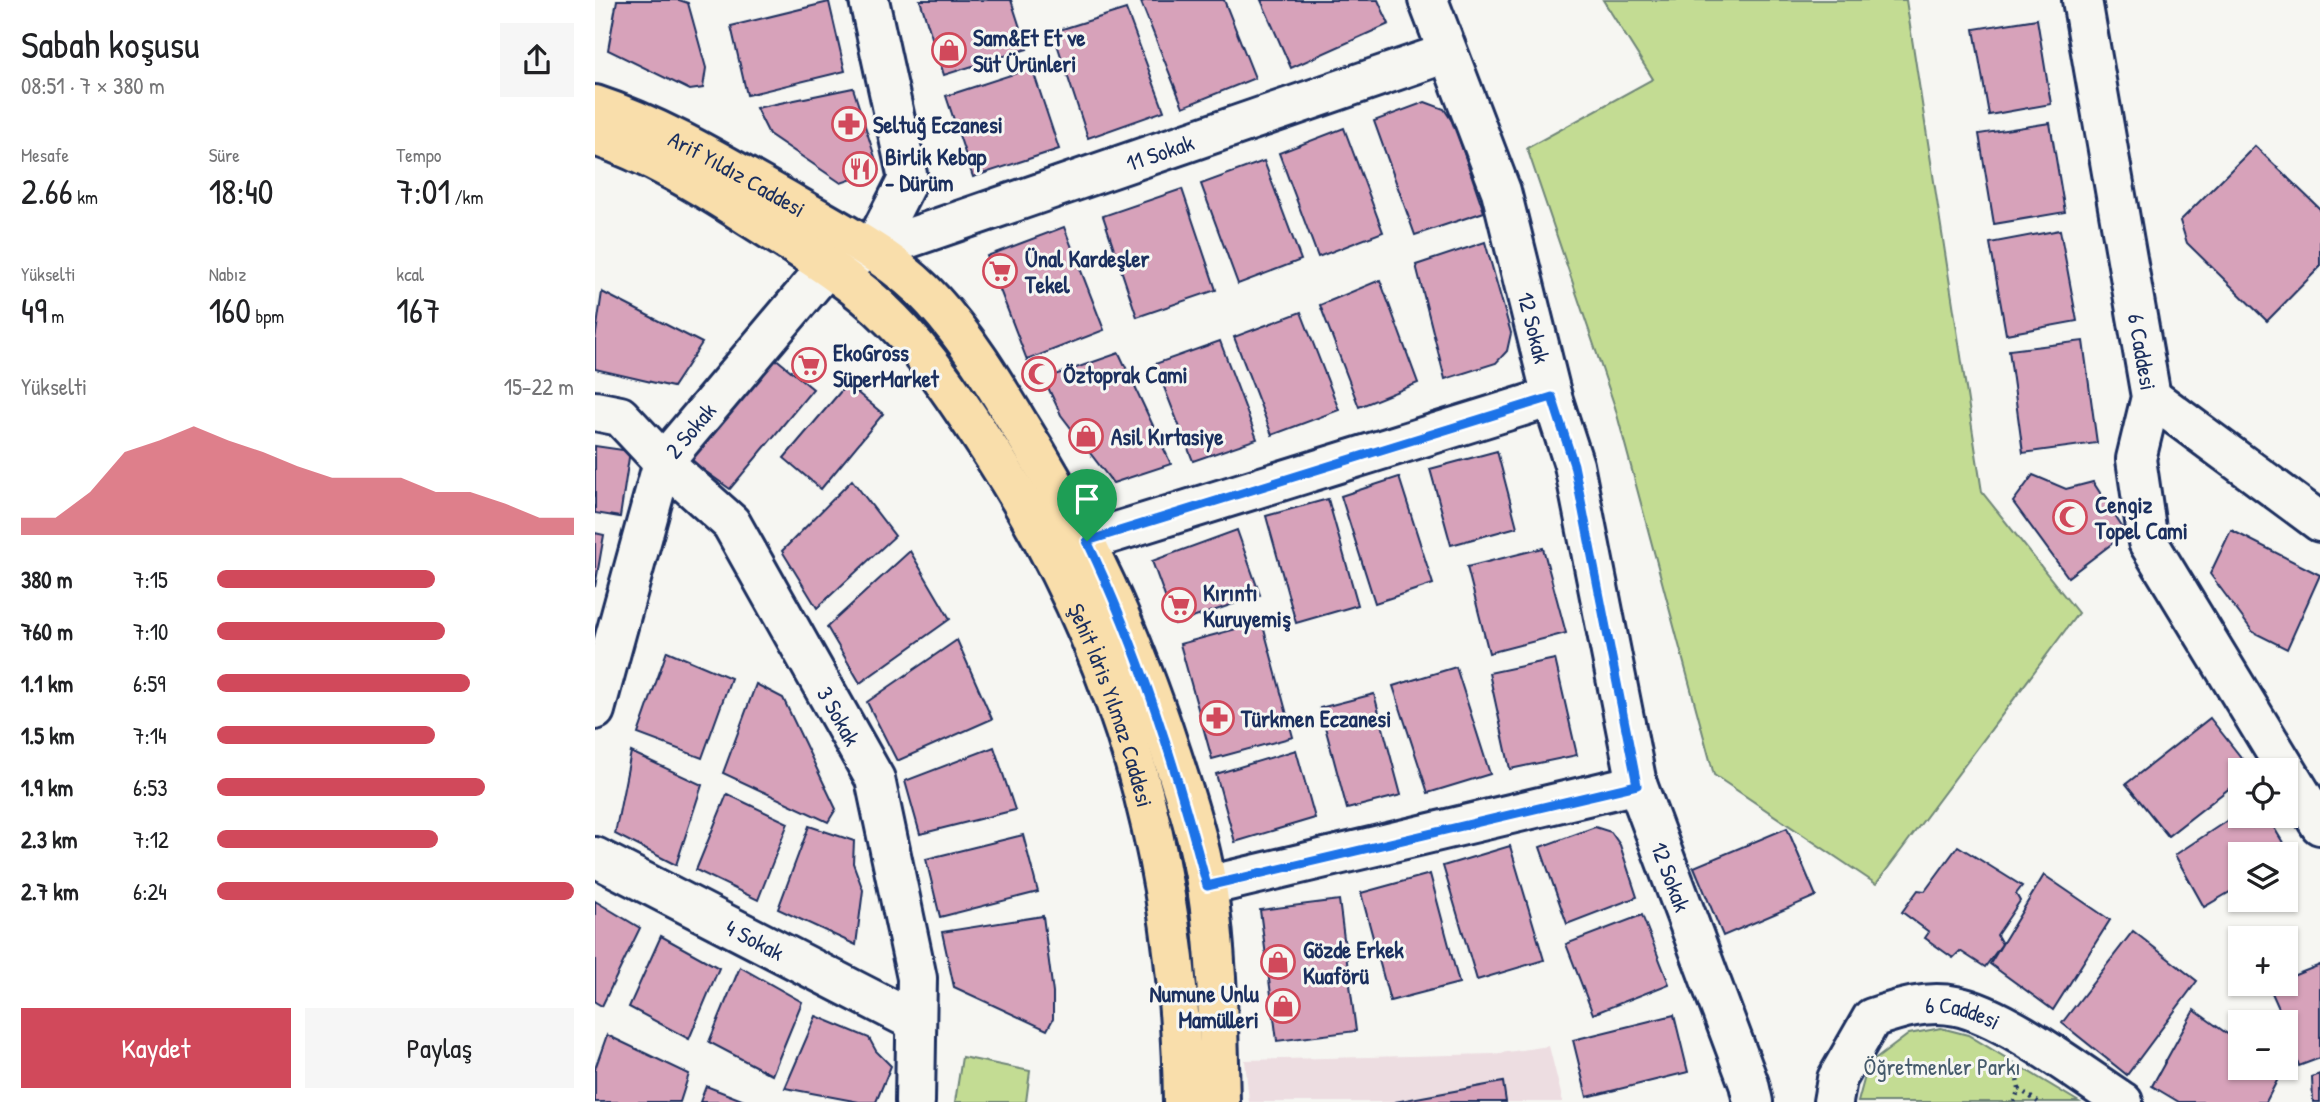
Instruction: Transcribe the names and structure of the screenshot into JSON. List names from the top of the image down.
{
  "streets": {
    "main road": ["Arif Yıldız Caddesi", "Şehit İdris Yılmaz Caddesi"],
    "street": [
      "11 Sokak",
      "12 Sokak",
      "6 Caddesi",
      "2 Sokak",
      "3 Sokak",
      "4 Sokak"
    ]
  },
  "crossings": [
    ["11 Sokak", "Arif Yıldız Caddesi"],
    ["11 Sokak", "12 Sokak"],
    ["11 Sokak", "2 Sokak"],
    ["11 Sokak", "Şehit İdris Yılmaz Caddesi"],
    ["Arif Yıldız Caddesi", "2 Sokak"],
    ["Arif Yıldız Caddesi", "Şehit İdris Yılmaz Caddesi"],
    ["2 Sokak", "Şehit İdris Yılmaz Caddesi"],
    ["2 Sokak", "3 Sokak"],
    ["3 Sokak", "4 Sokak"]
  ],
  "parks": ["Öğretmenler Parkı"],
  "places": {
    "shop": [
      "Sam&Et Et ve Süt Ürünleri",
      "Asil Kırtasiye",
      "Gözde Erkek Kuaförü",
      "Numune Unlu Mamülleri"
    ],
    "pharmacy": ["Seltuğ Eczanesi", "Türkmen Eczanesi"],
    "restaurant": ["Birlik Kebap - Dürüm"],
    "supermarket": ["Ünal Kardeşler Tekel", "EkoGross SüperMarket", "Kırıntı Kuruyemiş"],
    "mosque": ["Öztoprak Cami", "Cengiz Topel Cami"]
  },
  "page": {
    "heading": ["Sabah koşusu", "08:51 · 7 × 380 m"],
    "stats": [
      ["Mesafe", "2.66 km"],
      ["Süre", "18:40"],
      ["Tempo", "7:01 /km"],
      ["Yükselti", "49 m"],
      ["Nabız", "160 bpm"],
      ["kcal", "167"]
    ],
    "chart": ["Yükselti", "15–22 m"],
    "list": [
      {
        "name": "380 m",
        "note": "7:15"
      },
      {
        "name": "760 m",
        "note": "7:10"
      },
      {
        "name": "1.1 km",
        "note": "6:59"
      },
      {
        "name": "1.5 km",
        "note": "7:14"
      },
      {
        "name": "1.9 km",
        "note": "6:53"
      },
      {
        "name": "2.3 km",
        "note": "7:12"
      },
      {
        "name": "2.7 km",
        "note": "6:24"
      }
    ],
    "map_buttons": ["+", "−"],
    "buttons": ["Kaydet", "Paylaş"]
  }
}
